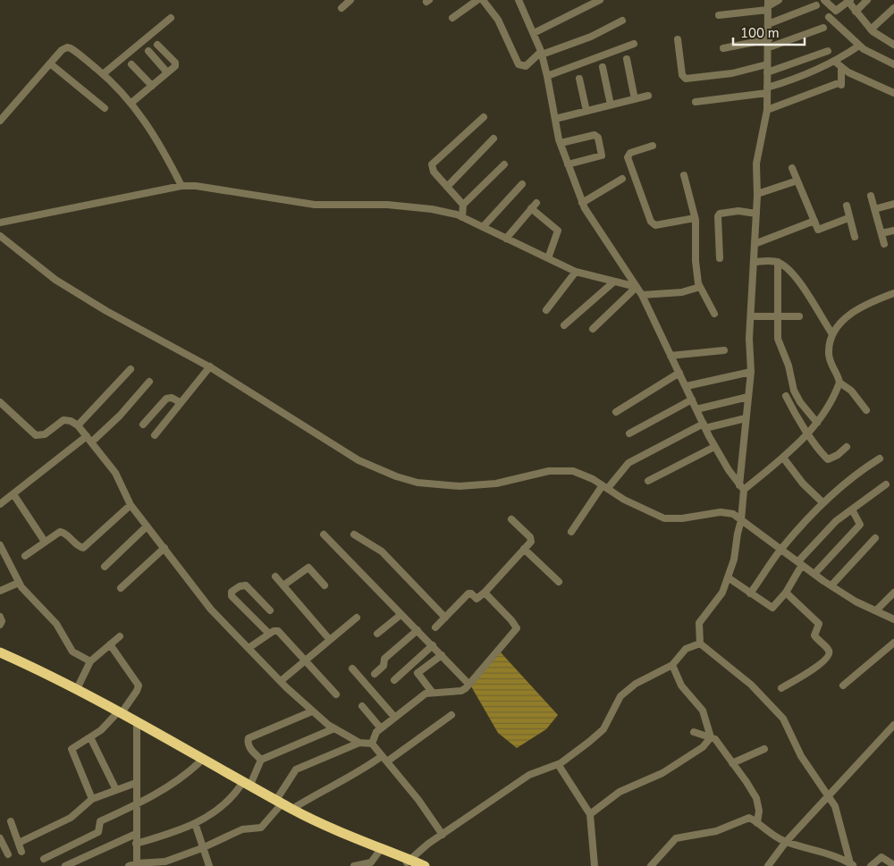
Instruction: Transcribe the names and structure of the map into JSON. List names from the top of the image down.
{
  "scale_bar": "100 m"
}
